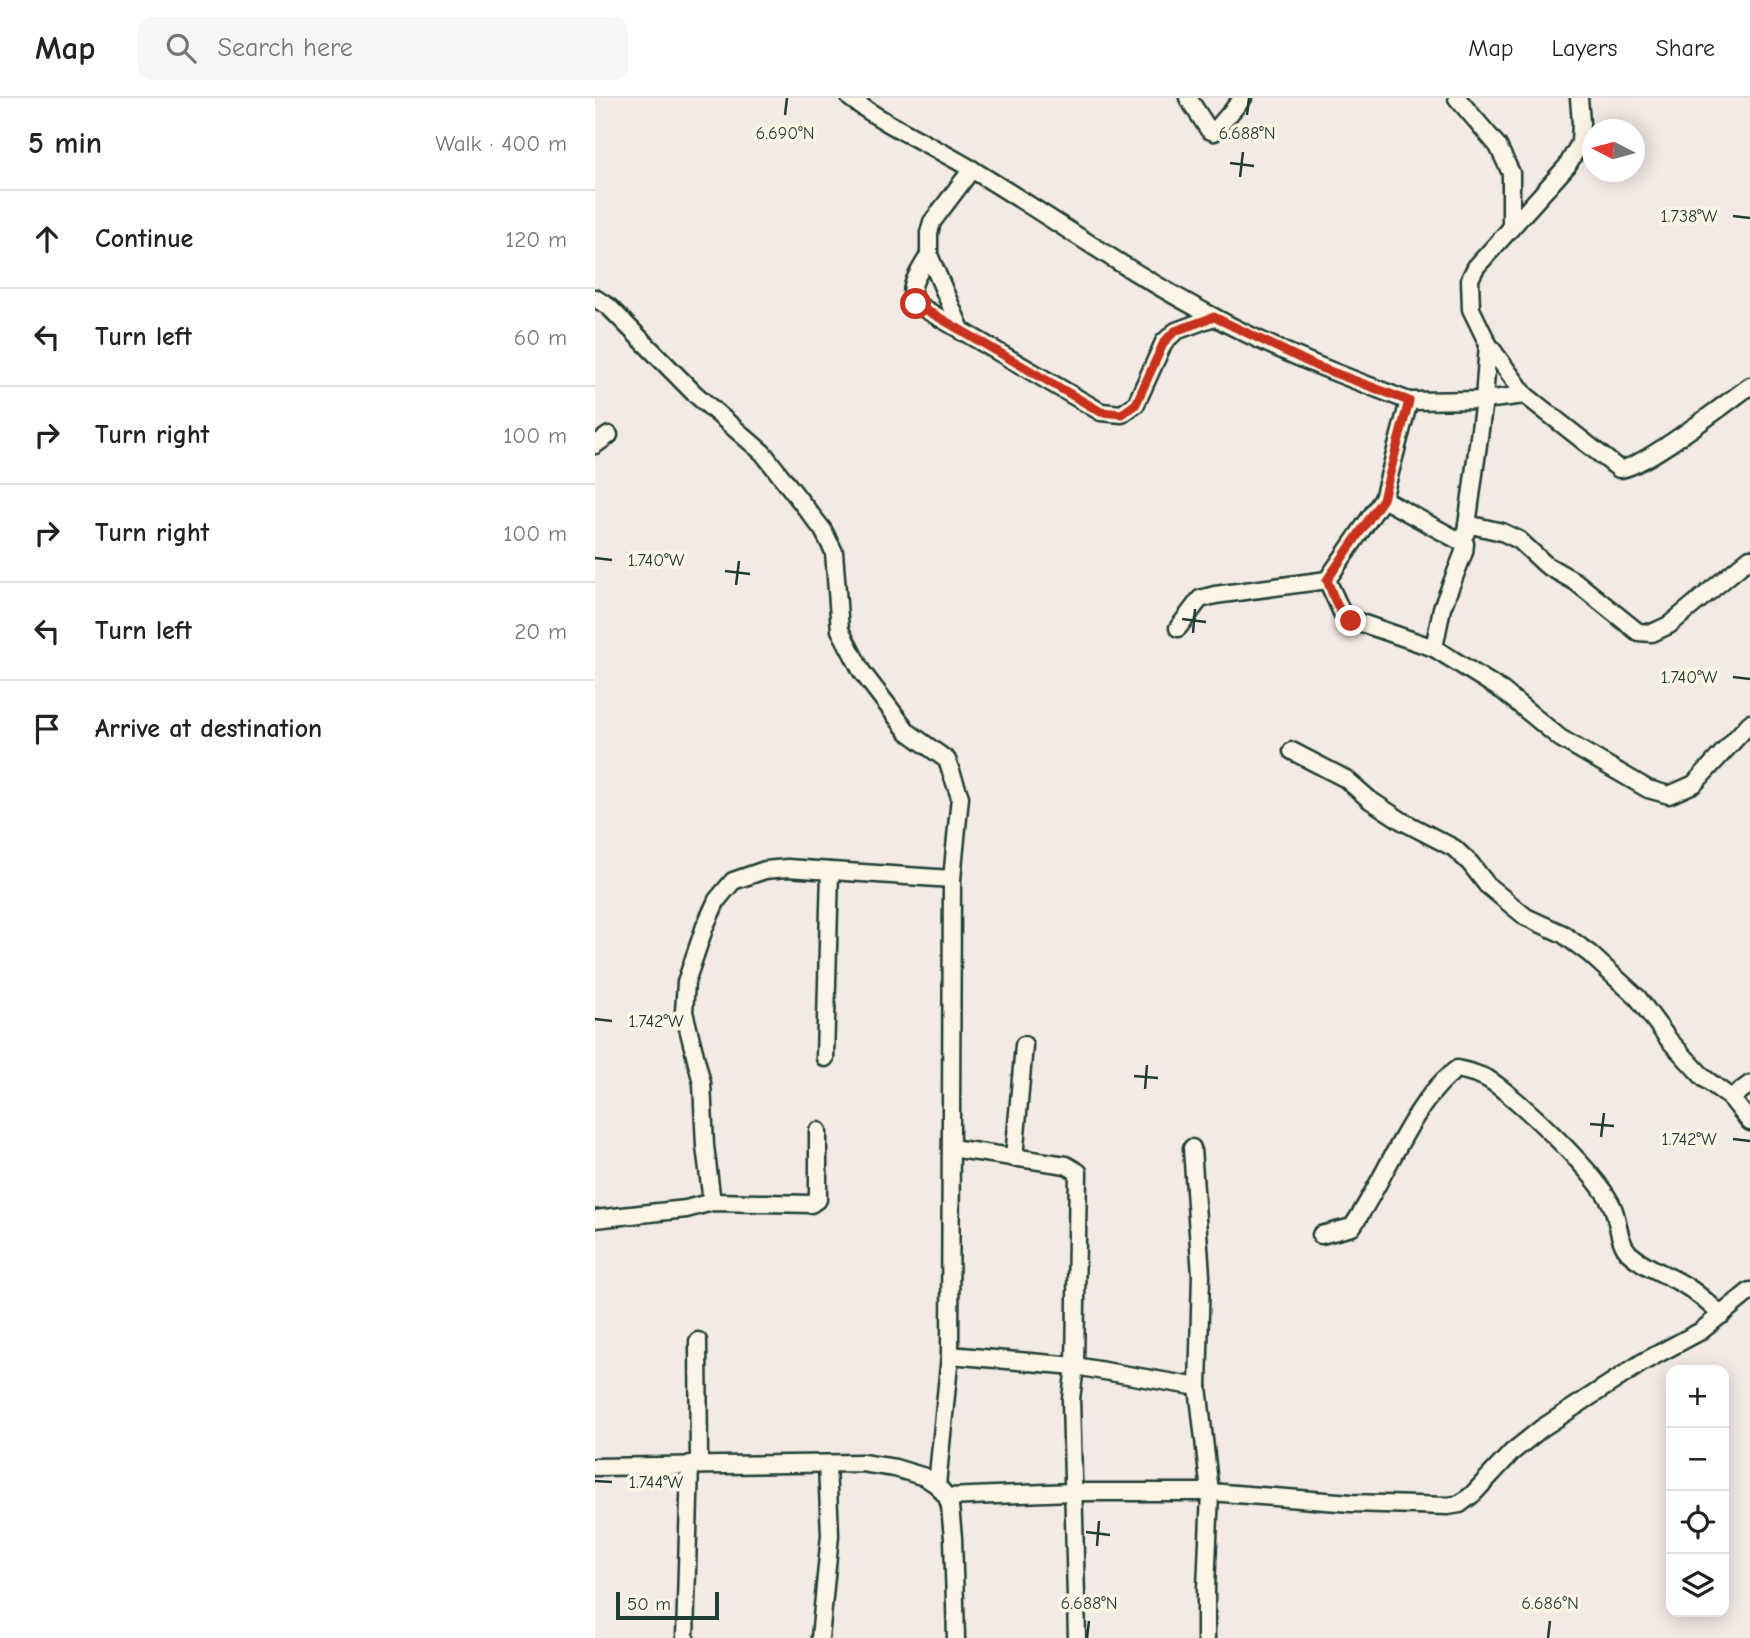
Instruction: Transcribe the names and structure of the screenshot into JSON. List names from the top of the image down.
{
  "scale_bar": "50 m",
  "north": "left",
  "page": {
    "header": "Map",
    "search": "Search here",
    "nav": ["Map", "Layers", "Share"],
    "heading": ["5 min", "Walk · 400 m"],
    "list": [
      ["Continue", "120 m"],
      ["Turn left", "60 m"],
      ["Turn right", "100 m"],
      ["Turn right", "100 m"],
      ["Turn left", "20 m"],
      "Arrive at destination"
    ],
    "map_buttons": ["+", "−"],
    "scale": "50 m"
  },
  "coordinates": [
    "6.690°N",
    "6.688°N",
    "1.738°W",
    "1.740°W",
    "1.742°W",
    "1.744°W",
    "6.686°N"
  ]
}
